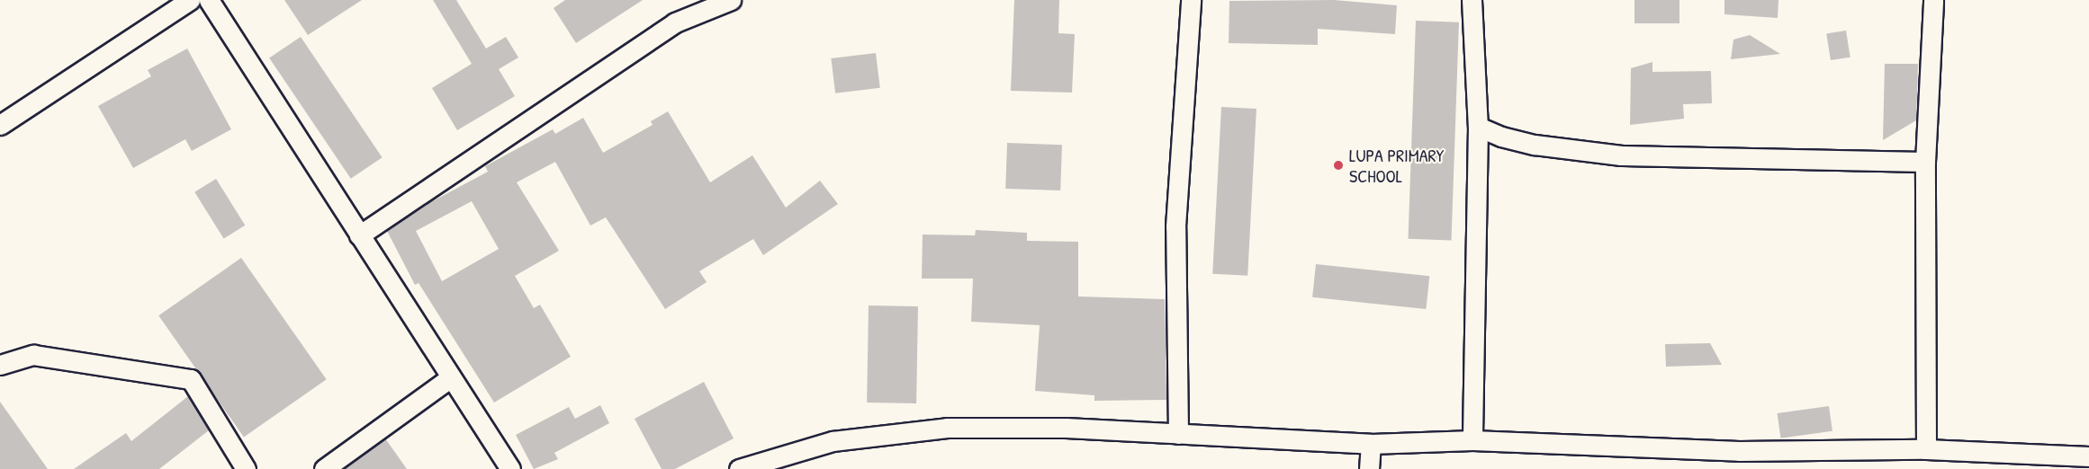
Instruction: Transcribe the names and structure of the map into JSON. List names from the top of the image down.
{
  "places": ["LUPA PRIMARY SCHOOL"]
}
